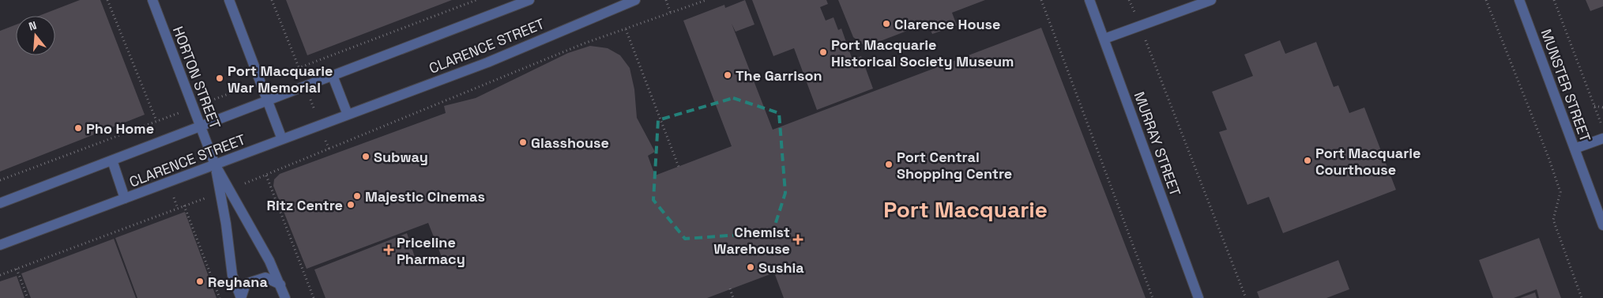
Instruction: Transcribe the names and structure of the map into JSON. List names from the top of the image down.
{
  "streets": {
    "street": [
      "CLARENCE STREET",
      "HORTON STREET",
      "MUNSTER STREET",
      "MURRAY STREET"
    ]
  },
  "crossings": [
    ["CLARENCE STREET", "HORTON STREET"]
  ],
  "districts": ["Port Macquarie"],
  "places": {
    "other": [
      "Clarence House",
      "Port Macquarie Historical Society Museum",
      "The Garrison",
      "Port Macquarie War Memorial",
      "Pho Home",
      "Glasshouse",
      "Subway",
      "Port Macquarie Courthouse",
      "Port Central Shopping Centre",
      "Majestic Cinemas",
      "Ritz Centre",
      "Sushia",
      "Reyhana"
    ],
    "health": ["Chemist Warehouse", "Priceline Pharmacy"]
  },
  "north": "top"
}
